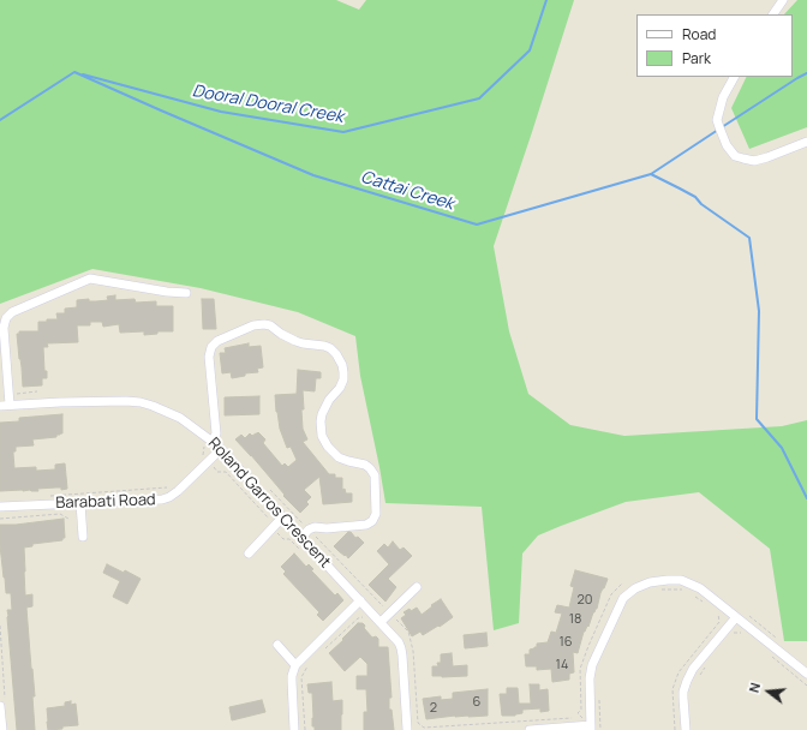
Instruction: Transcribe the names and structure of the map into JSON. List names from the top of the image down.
{
  "streets": {
    "street": ["Barabati Road", "Roland Garros Crescent"]
  },
  "crossings": [
    ["Barabati Road", "Roland Garros Crescent"]
  ],
  "water": ["Dooral Dooral Creek", "Cattai Creek"],
  "house_numbers": [
    "20",
    "18",
    "16",
    "14",
    "6",
    "2"
  ],
  "legend": ["Road", "Park"],
  "north": "left"
}
